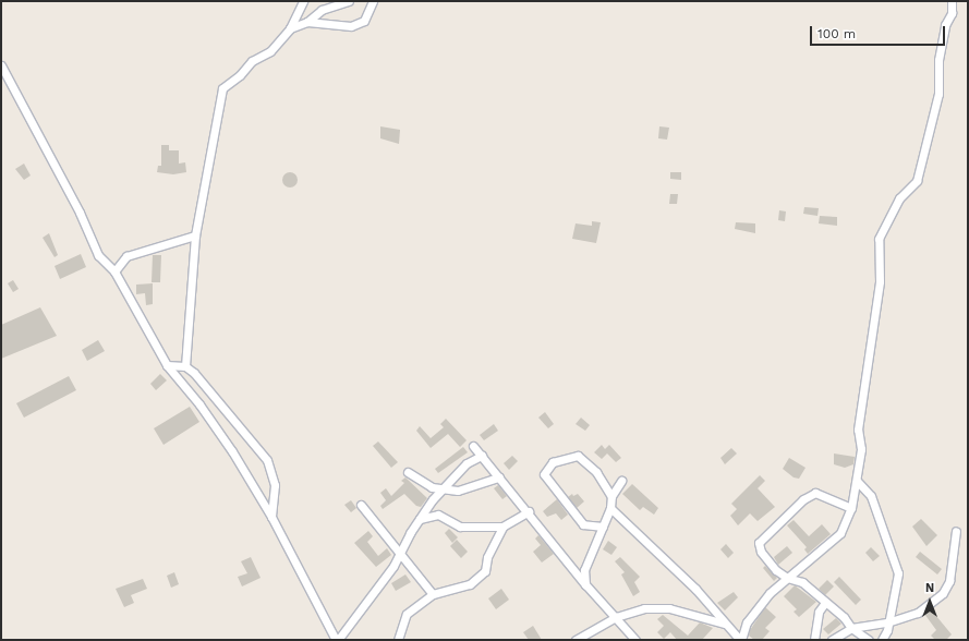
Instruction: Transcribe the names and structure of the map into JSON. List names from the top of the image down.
{
  "scale_bar": "100 m",
  "north": "top"
}
